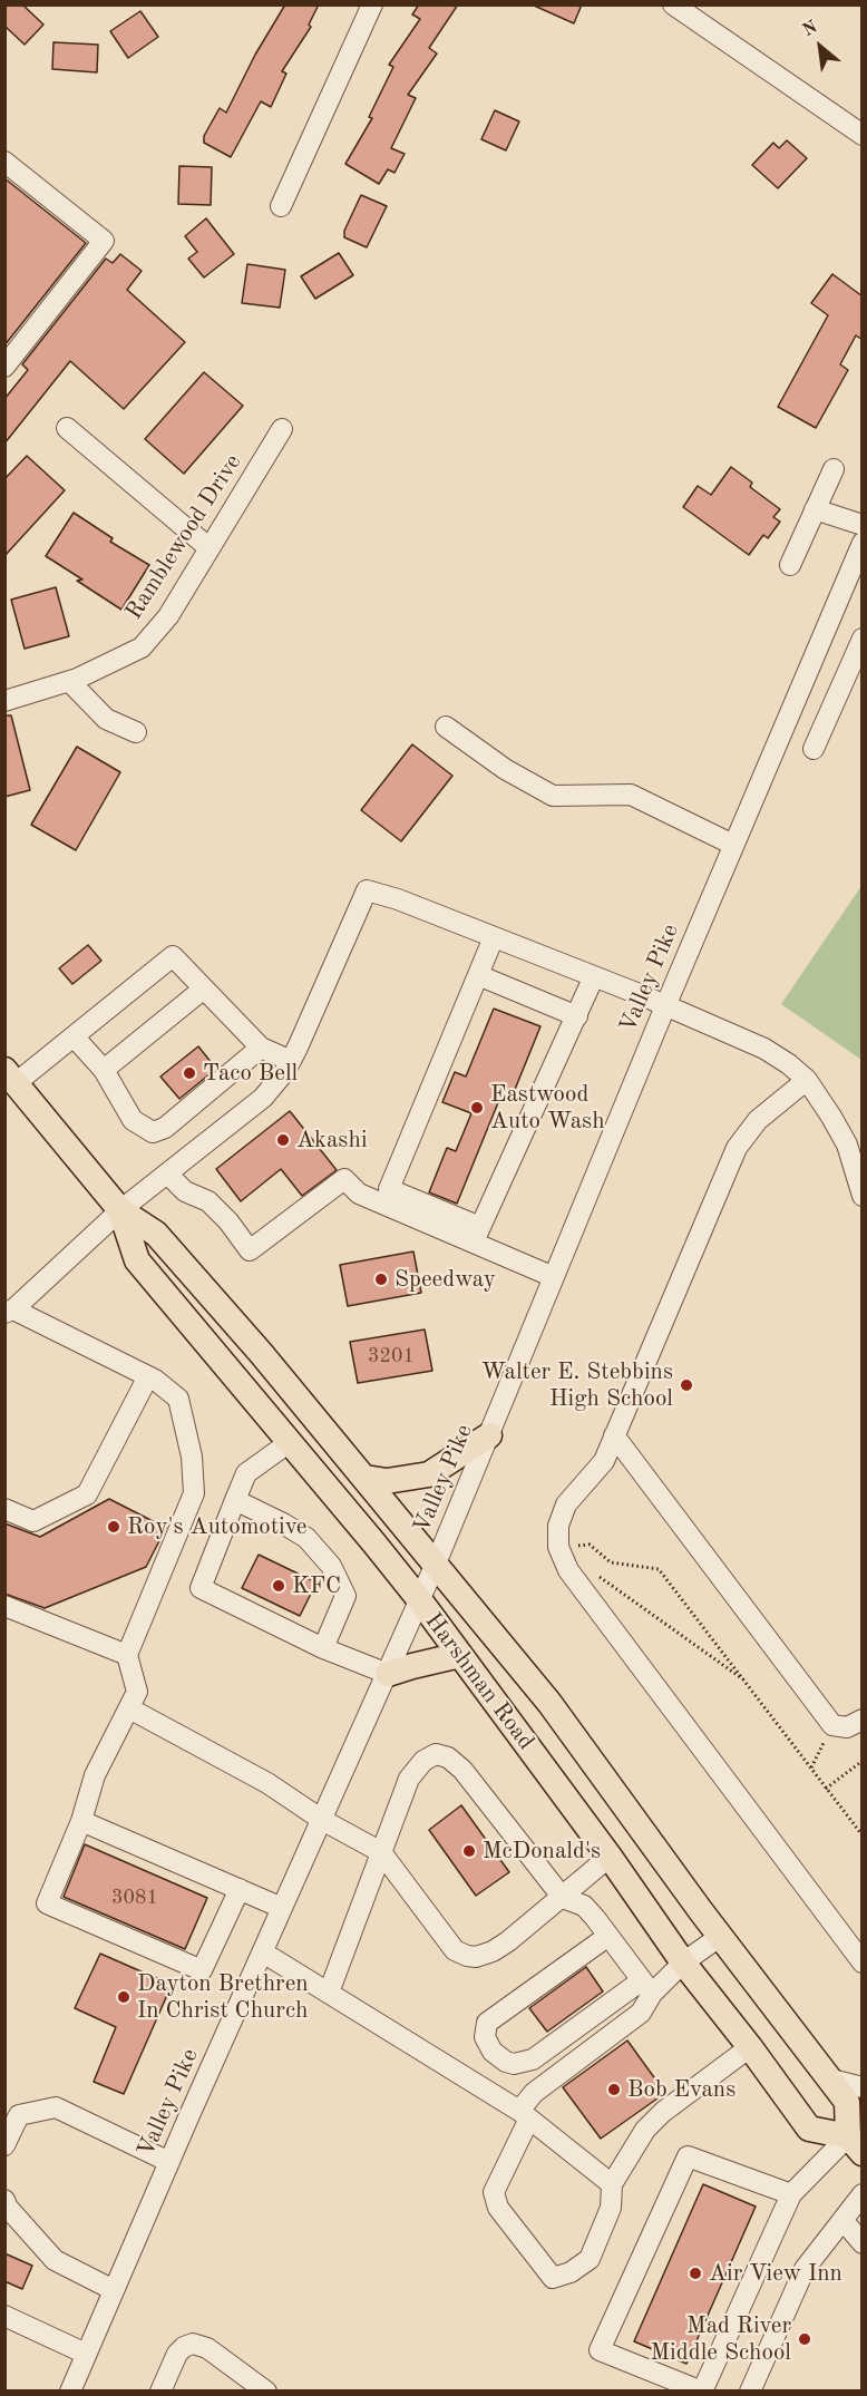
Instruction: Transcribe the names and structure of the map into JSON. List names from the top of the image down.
{
  "streets": {
    "main road": ["Harshman Road"],
    "street": ["Ramblewood Drive", "Valley Pike"]
  },
  "crossings": [
    ["Valley Pike", "Harshman Road"]
  ],
  "places": [
    "Taco Bell",
    "Eastwood Auto Wash",
    "Akashi",
    "Speedway",
    "Walter E. Stebbins High School",
    "Roy's Automotive",
    "KFC",
    "McDonald's",
    "Dayton Brethren In Christ Church",
    "Bob Evans",
    "Air View Inn",
    "Mad River Middle School"
  ],
  "house_numbers": ["3201", "3081"],
  "north": "top left"
}
